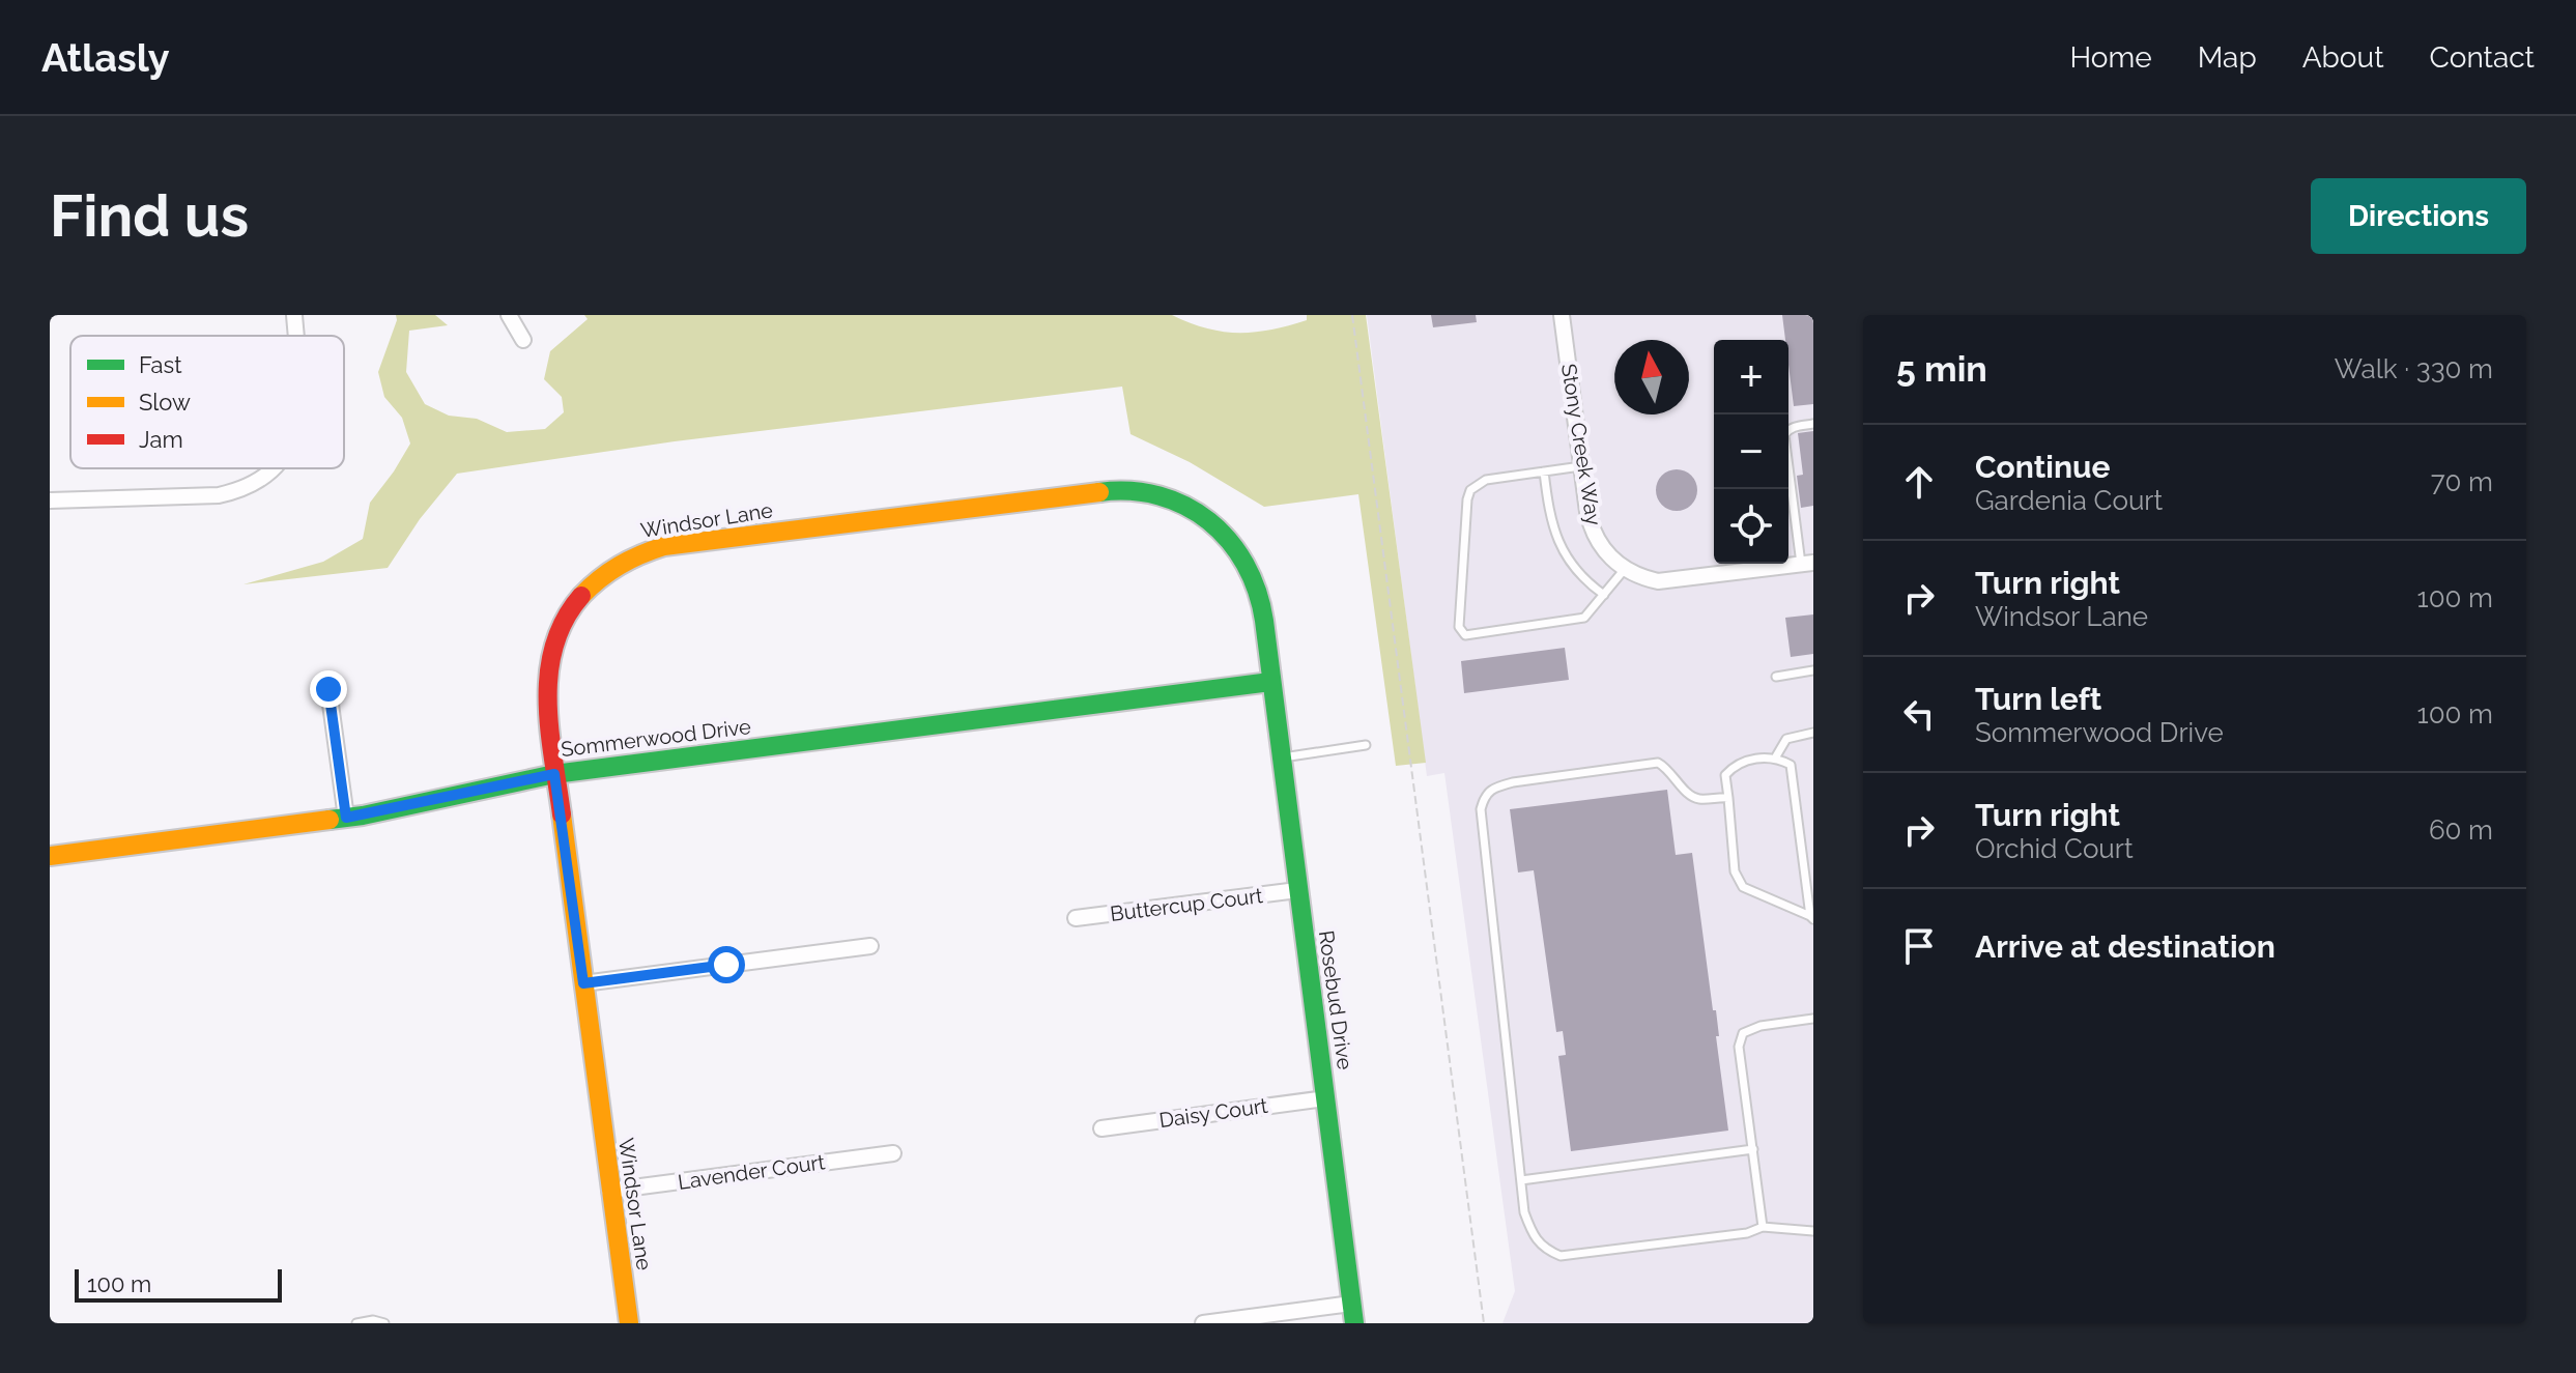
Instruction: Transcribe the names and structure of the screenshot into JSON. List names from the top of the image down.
{
  "streets": {
    "street": [
      "Stony Creek Way",
      "Windsor Lane",
      "Sommerwood Drive",
      "Buttercup Court",
      "Rosebud Drive",
      "Daisy Court",
      "Lavender Court"
    ]
  },
  "crossings": [
    ["Windsor Lane", "Sommerwood Drive"],
    ["Windsor Lane", "Rosebud Drive"],
    ["Windsor Lane", "Lavender Court"],
    ["Sommerwood Drive", "Rosebud Drive"],
    ["Buttercup Court", "Rosebud Drive"],
    ["Rosebud Drive", "Daisy Court"]
  ],
  "legend": ["Fast", "Slow", "Jam"],
  "scale_bar": "100 m",
  "north": "top",
  "page": {
    "header": "Atlasly",
    "nav": [
      "Home",
      "Map",
      "About",
      "Contact"
    ],
    "buttons": "Directions",
    "title": "Find us",
    "heading": ["5 min", "Walk · 330 m"],
    "map_buttons": ["+", "−"],
    "list": [
      ["Continue", "Gardenia Court", "70 m"],
      ["Turn right", "Windsor Lane", "100 m"],
      ["Turn left", "Sommerwood Drive", "100 m"],
      ["Turn right", "Orchid Court", "60 m"],
      "Arrive at destination"
    ],
    "scale": "100 m"
  }
}
